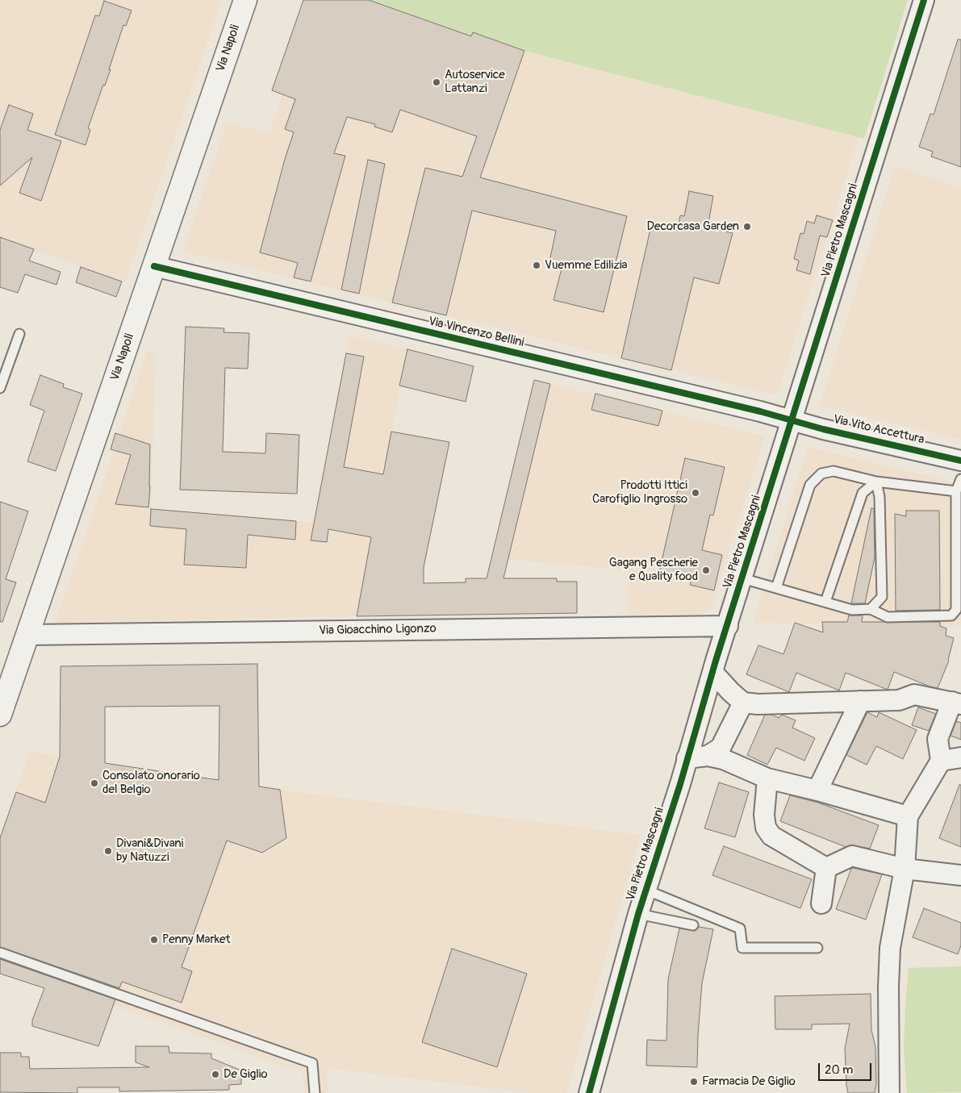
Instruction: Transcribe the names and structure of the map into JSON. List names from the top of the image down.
{
  "streets": {
    "main road": ["Via Napoli"],
    "street": [
      "Via Pietro Mascagni",
      "Via Vincenzo Bellini",
      "Via Vito Accettura",
      "Via Gioacchino Ligonzo"
    ]
  },
  "crossings": [
    ["Via Napoli", "Via Vincenzo Bellini"],
    ["Via Napoli", "Via Gioacchino Ligonzo"],
    ["Via Pietro Mascagni", "Via Vincenzo Bellini"],
    ["Via Pietro Mascagni", "Via Vito Accettura"],
    ["Via Pietro Mascagni", "Via Gioacchino Ligonzo"],
    ["Via Vincenzo Bellini", "Via Vito Accettura"]
  ],
  "places": [
    "Autoservice Lattanzi",
    "Decorcasa Garden",
    "Vuemme Edilizia",
    "Prodotti Ittici Carofiglio Ingrosso",
    "Gagang Pescherie e Quality food",
    "Consolato onorario del Belgio",
    "Divani&Divani by Natuzzi",
    "Penny Market",
    "De Giglio",
    "Farmacia De Giglio"
  ],
  "scale_bar": "20 m"
}
